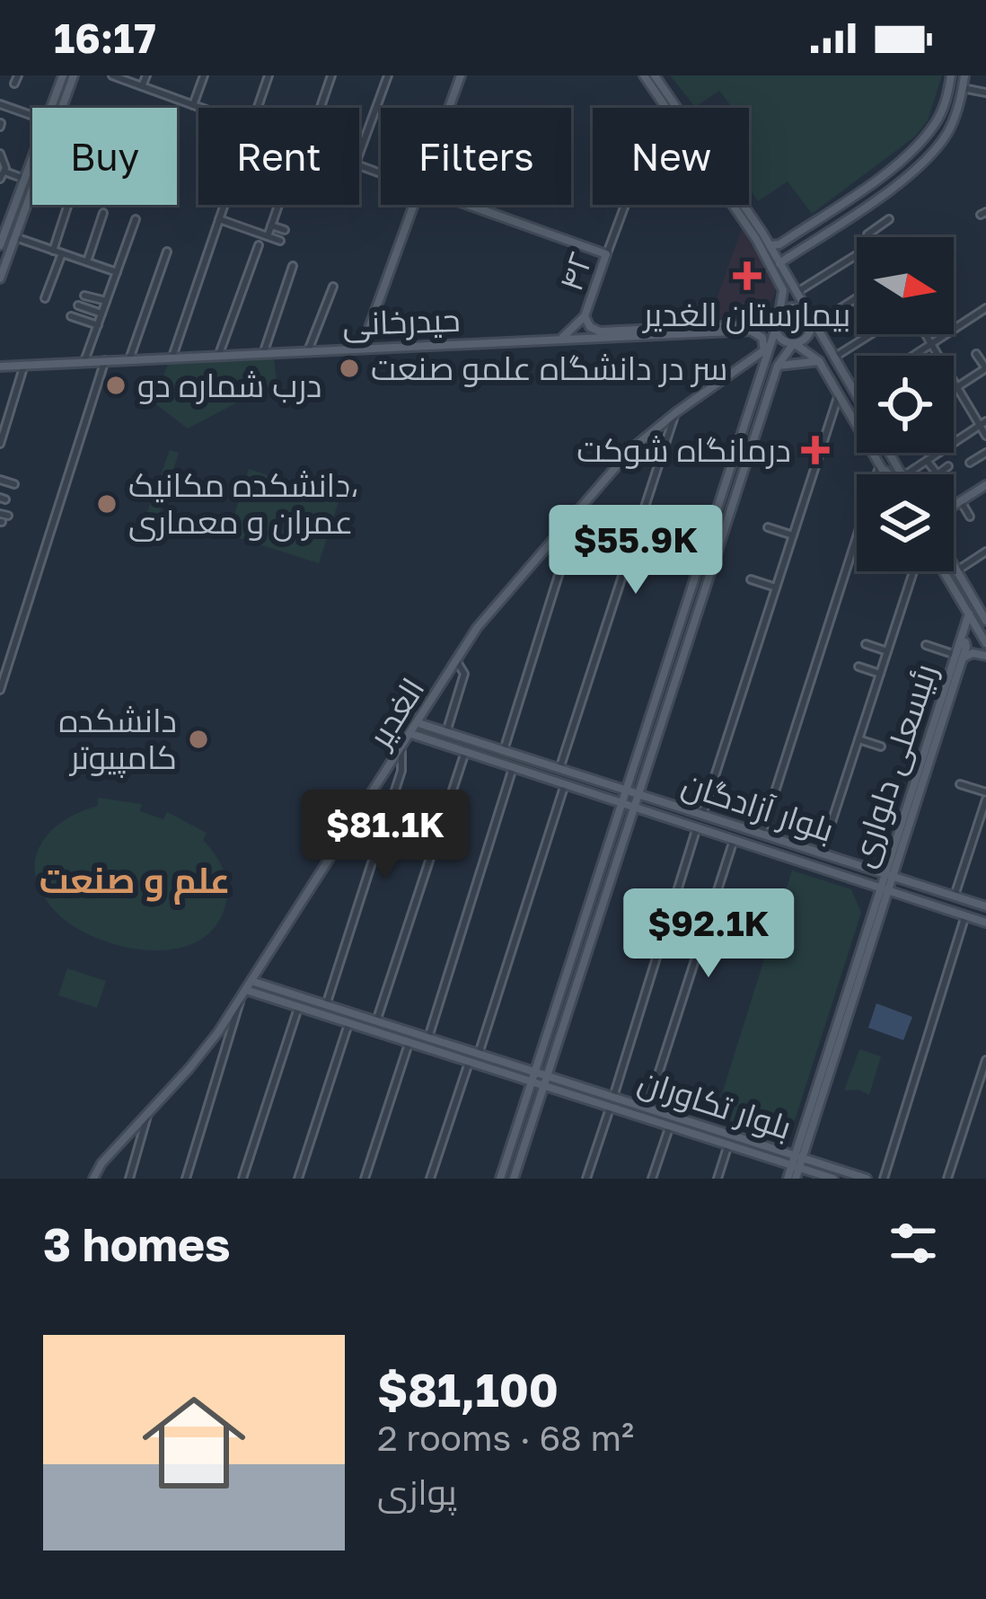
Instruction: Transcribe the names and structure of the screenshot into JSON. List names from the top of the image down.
{
  "streets": {
    "main road": [
      "۴۲",
      "حیدرخانی",
      "الغدیر",
      "رئیسعلی دلواری",
      "بلوار آزادگان",
      "بلوار تکاوران"
    ]
  },
  "crossings": [
    ["حیدرخانی", "الغدیر"],
    ["رئیسعلی دلواری", "بلوار آزادگان"],
    ["رئیسعلی دلواری", "بلوار تکاوران"]
  ],
  "districts": ["علم و صنعت"],
  "places": {
    "health": ["بیمارستان الغدیر", "درمانگاه شوکت"],
    "other": [
      "سر در دانشگاه علمو صنعت",
      "درب شماره دو",
      "دانشکده مکانیک، عمران و معماری",
      "دانشکده کامپیوتر"
    ]
  },
  "north": "right",
  "page": {
    "status": "16:17",
    "chip": [
      "Buy",
      "Rent",
      "Filters",
      "New"
    ],
    "price": ["$55.9K", "$81.1K", "$92.1K"],
    "heading": "3 homes",
    "list": [
      {
        "name": "$81,100",
        "note": "2 rooms · 68 m² · پوازی"
      }
    ]
  }
}
